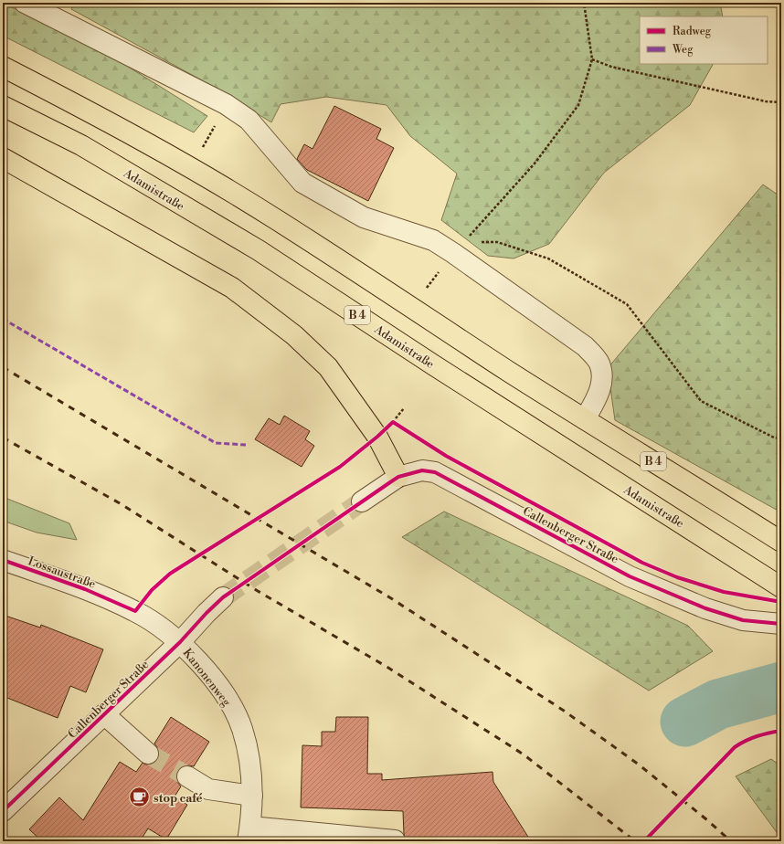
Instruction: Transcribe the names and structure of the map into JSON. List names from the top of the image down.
{
  "streets": {
    "highway": ["Adamistraße", "B 4"],
    "street": ["Callenberger Straße", "Lossaustraße", "Kanonenweg"]
  },
  "crossings": [
    ["Callenberger Straße", "Lossaustraße"],
    ["Callenberger Straße", "Kanonenweg"],
    ["Lossaustraße", "Kanonenweg"]
  ],
  "places": {
    "cafe": ["stop café"]
  },
  "legend": ["Radweg", "Weg"]
}
